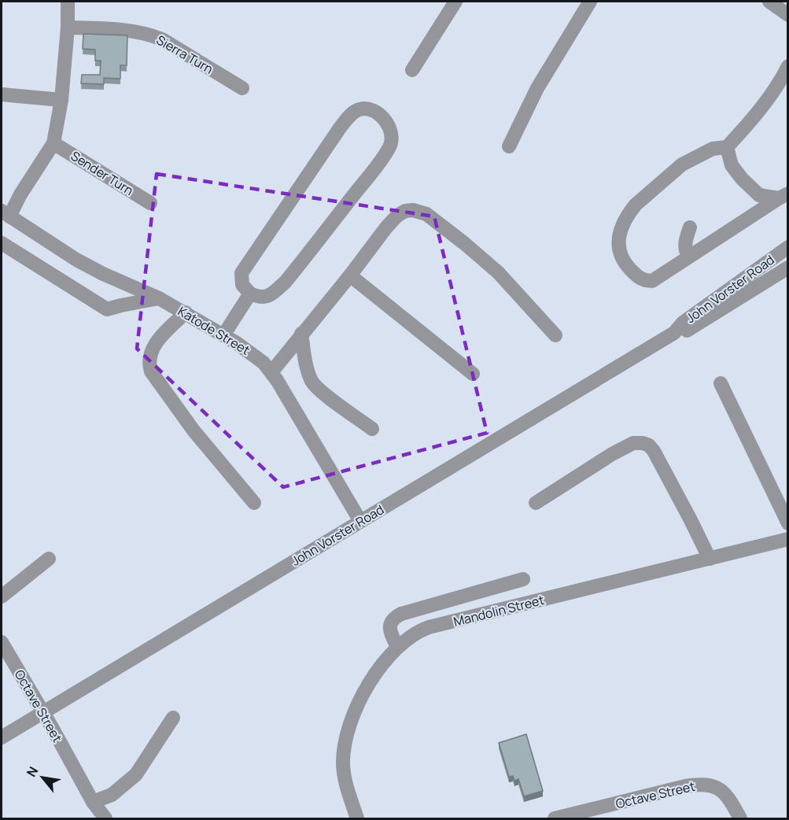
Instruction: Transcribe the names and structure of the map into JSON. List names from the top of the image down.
{
  "streets": {
    "street": [
      "Sierra Turn",
      "Sender Turn",
      "John Vorster Road",
      "Katode Street",
      "Mandolin Street",
      "Octave Street"
    ]
  },
  "crossings": [
    ["John Vorster Road", "Katode Street"],
    ["John Vorster Road", "Octave Street"]
  ],
  "north": "top left"
}
